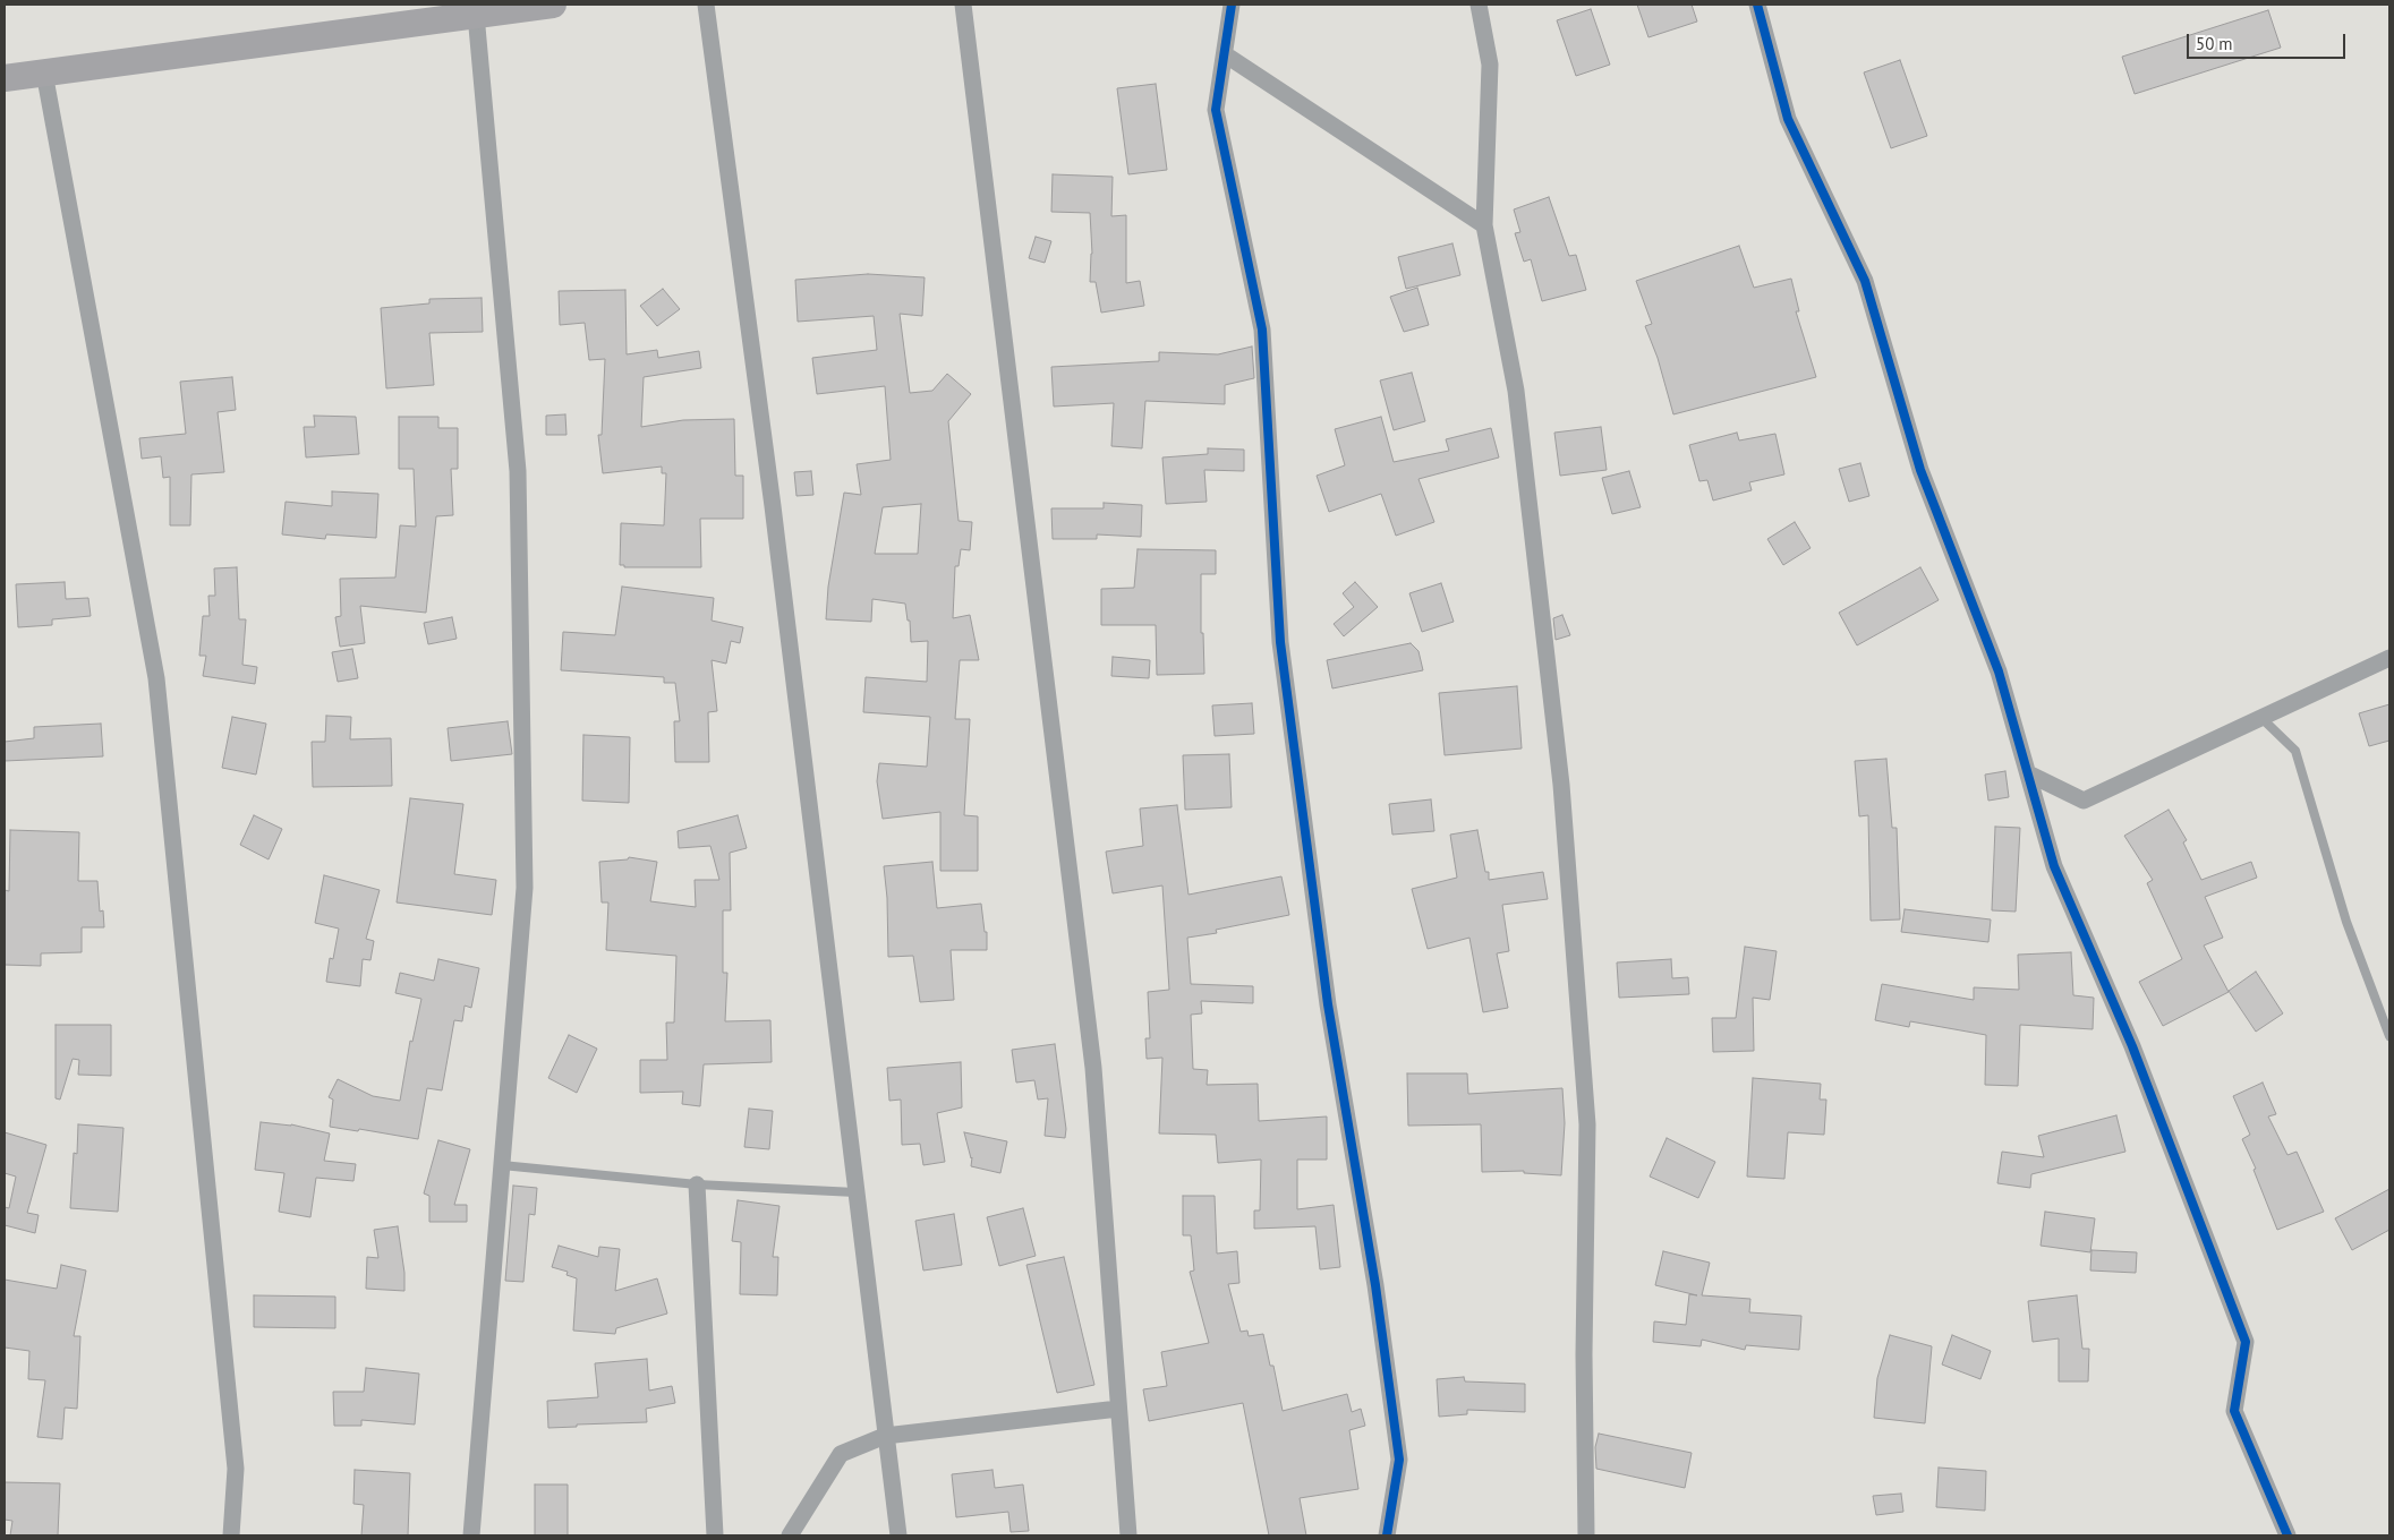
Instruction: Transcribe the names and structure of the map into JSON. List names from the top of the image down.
{
  "scale_bar": "50 m"
}
